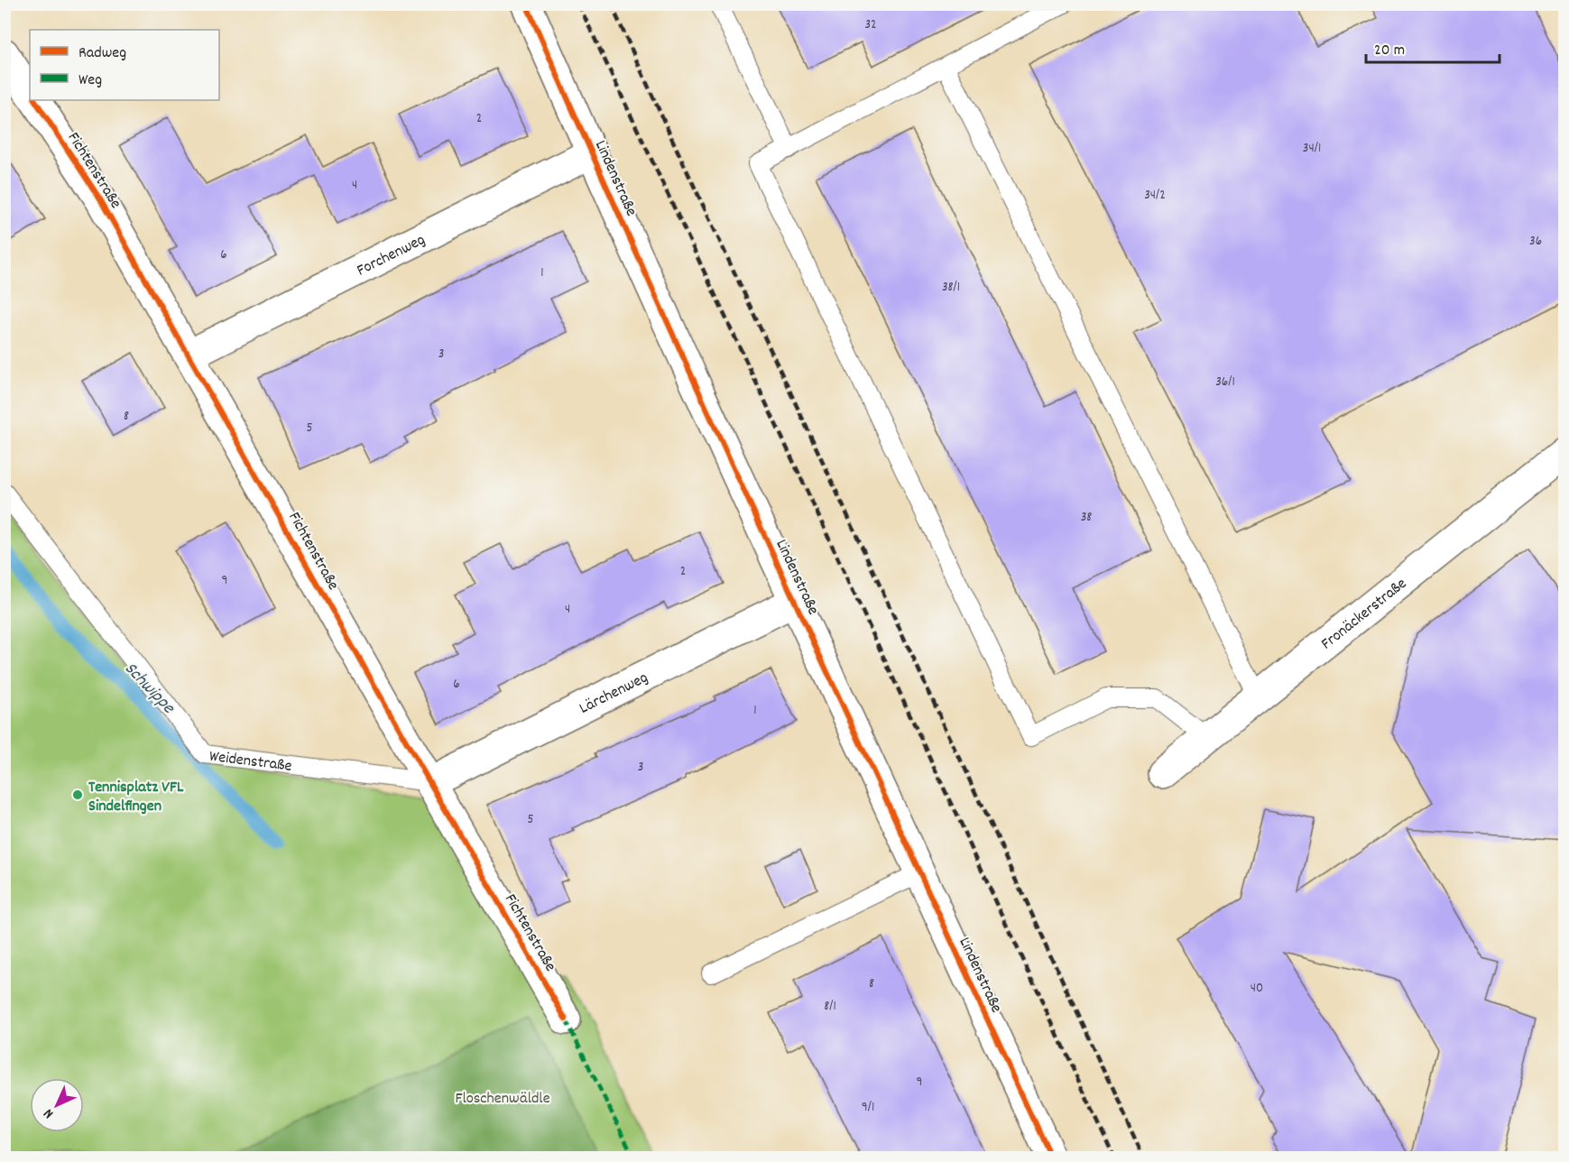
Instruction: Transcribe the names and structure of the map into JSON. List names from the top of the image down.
{
  "streets": {
    "street": [
      "Fichtenstraße",
      "Lindenstraße",
      "Forchenweg",
      "Fronäckerstraße",
      "Lärchenweg"
    ],
    "lane": ["Weidenstraße"]
  },
  "crossings": [
    ["Fichtenstraße", "Forchenweg"],
    ["Fichtenstraße", "Lärchenweg"],
    ["Fichtenstraße", "Weidenstraße"],
    ["Lindenstraße", "Forchenweg"],
    ["Lindenstraße", "Lärchenweg"],
    ["Lärchenweg", "Weidenstraße"]
  ],
  "water": ["Schwippe"],
  "parks": ["Floschenwäldle"],
  "places": ["Tennisplatz VFL Sindelfingen"],
  "house_numbers": [
    "32",
    "2",
    "34/1",
    "4",
    "34/2",
    "36",
    "6",
    "1",
    "38/1",
    "3",
    "36/1",
    "8",
    "5",
    "38",
    "2",
    "9",
    "4",
    "6",
    "1",
    "3",
    "5",
    "8",
    "40",
    "8/1",
    "9",
    "9/1"
  ],
  "legend": ["Radweg", "Weg"],
  "scale_bar": "20 m",
  "north": "bottom left"
}
